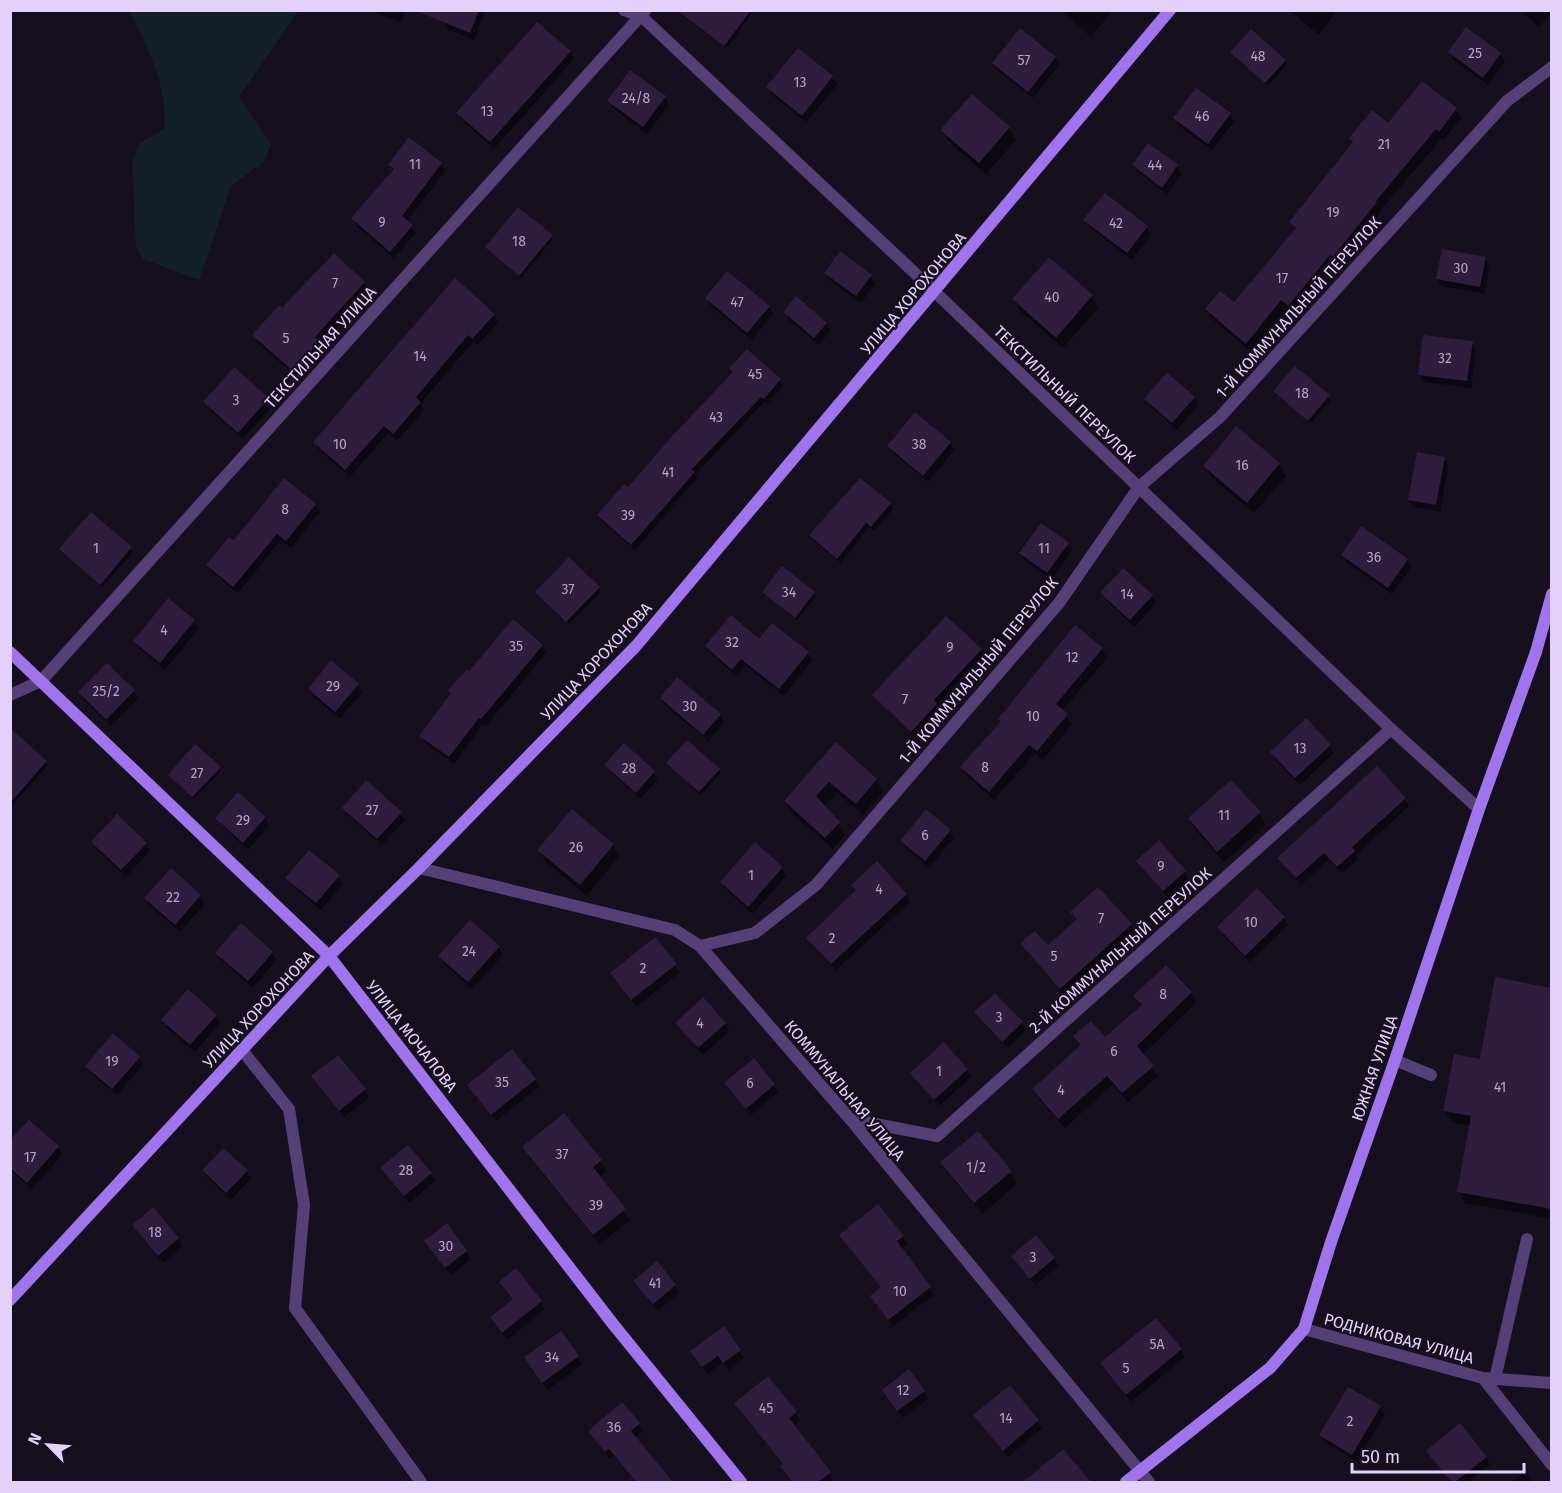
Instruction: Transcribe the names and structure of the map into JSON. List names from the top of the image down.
{
  "streets": {
    "street": [
      "УЛИЦА ХОРОХОНОВА",
      "1-Й КОММУНАЛЬНЫЙ ПЕРЕУЛОК",
      "ТЕКСТИЛЬНАЯ УЛИЦА",
      "ТЕКСТИЛЬНЫЙ ПЕРЕУЛОК",
      "2-Й КОММУНАЛЬНЫЙ ПЕРЕУЛОК",
      "УЛИЦА МОЧАЛОВА",
      "ЮЖНАЯ УЛИЦА",
      "КОММУНАЛЬНАЯ УЛИЦА",
      "РОДНИКОВАЯ УЛИЦА"
    ]
  },
  "crossings": [
    ["УЛИЦА ХОРОХОНОВА", "ТЕКСТИЛЬНЫЙ ПЕРЕУЛОК"],
    ["УЛИЦА ХОРОХОНОВА", "УЛИЦА МОЧАЛОВА"],
    ["УЛИЦА ХОРОХОНОВА", "КОММУНАЛЬНАЯ УЛИЦА"],
    ["1-Й КОММУНАЛЬНЫЙ ПЕРЕУЛОК", "ТЕКСТИЛЬНЫЙ ПЕРЕУЛОК"],
    ["1-Й КОММУНАЛЬНЫЙ ПЕРЕУЛОК", "КОММУНАЛЬНАЯ УЛИЦА"],
    ["ТЕКСТИЛЬНАЯ УЛИЦА", "ТЕКСТИЛЬНЫЙ ПЕРЕУЛОК"],
    ["ТЕКСТИЛЬНАЯ УЛИЦА", "УЛИЦА МОЧАЛОВА"],
    ["ТЕКСТИЛЬНЫЙ ПЕРЕУЛОК", "2-Й КОММУНАЛЬНЫЙ ПЕРЕУЛОК"],
    ["ТЕКСТИЛЬНЫЙ ПЕРЕУЛОК", "ЮЖНАЯ УЛИЦА"],
    ["2-Й КОММУНАЛЬНЫЙ ПЕРЕУЛОК", "КОММУНАЛЬНАЯ УЛИЦА"],
    ["ЮЖНАЯ УЛИЦА", "КОММУНАЛЬНАЯ УЛИЦА"],
    ["ЮЖНАЯ УЛИЦА", "РОДНИКОВАЯ УЛИЦА"]
  ],
  "house_numbers": [
    "25",
    "48",
    "57",
    "13",
    "24/8",
    "13",
    "46",
    "21",
    "11",
    "44",
    "19",
    "9",
    "42",
    "18",
    "30",
    "17",
    "7",
    "40",
    "47",
    "5",
    "14",
    "32",
    "45",
    "18",
    "3",
    "43",
    "10",
    "38",
    "16",
    "41",
    "8",
    "39",
    "1",
    "11",
    "36",
    "37",
    "34",
    "14",
    "4",
    "32",
    "35",
    "9",
    "12",
    "29",
    "25/2",
    "7",
    "30",
    "10",
    "13",
    "8",
    "28",
    "27",
    "27",
    "11",
    "29",
    "6",
    "26",
    "9",
    "1",
    "4",
    "22",
    "7",
    "10",
    "2",
    "24",
    "5",
    "2",
    "8",
    "3",
    "4",
    "6",
    "19",
    "1",
    "35",
    "6",
    "41",
    "4",
    "37",
    "17",
    "1/2",
    "28",
    "39",
    "18",
    "30",
    "3",
    "41",
    "10",
    "5А",
    "34",
    "5",
    "12",
    "45",
    "14",
    "2",
    "36"
  ],
  "scale_bar": "50 m",
  "north": "top left"
}
